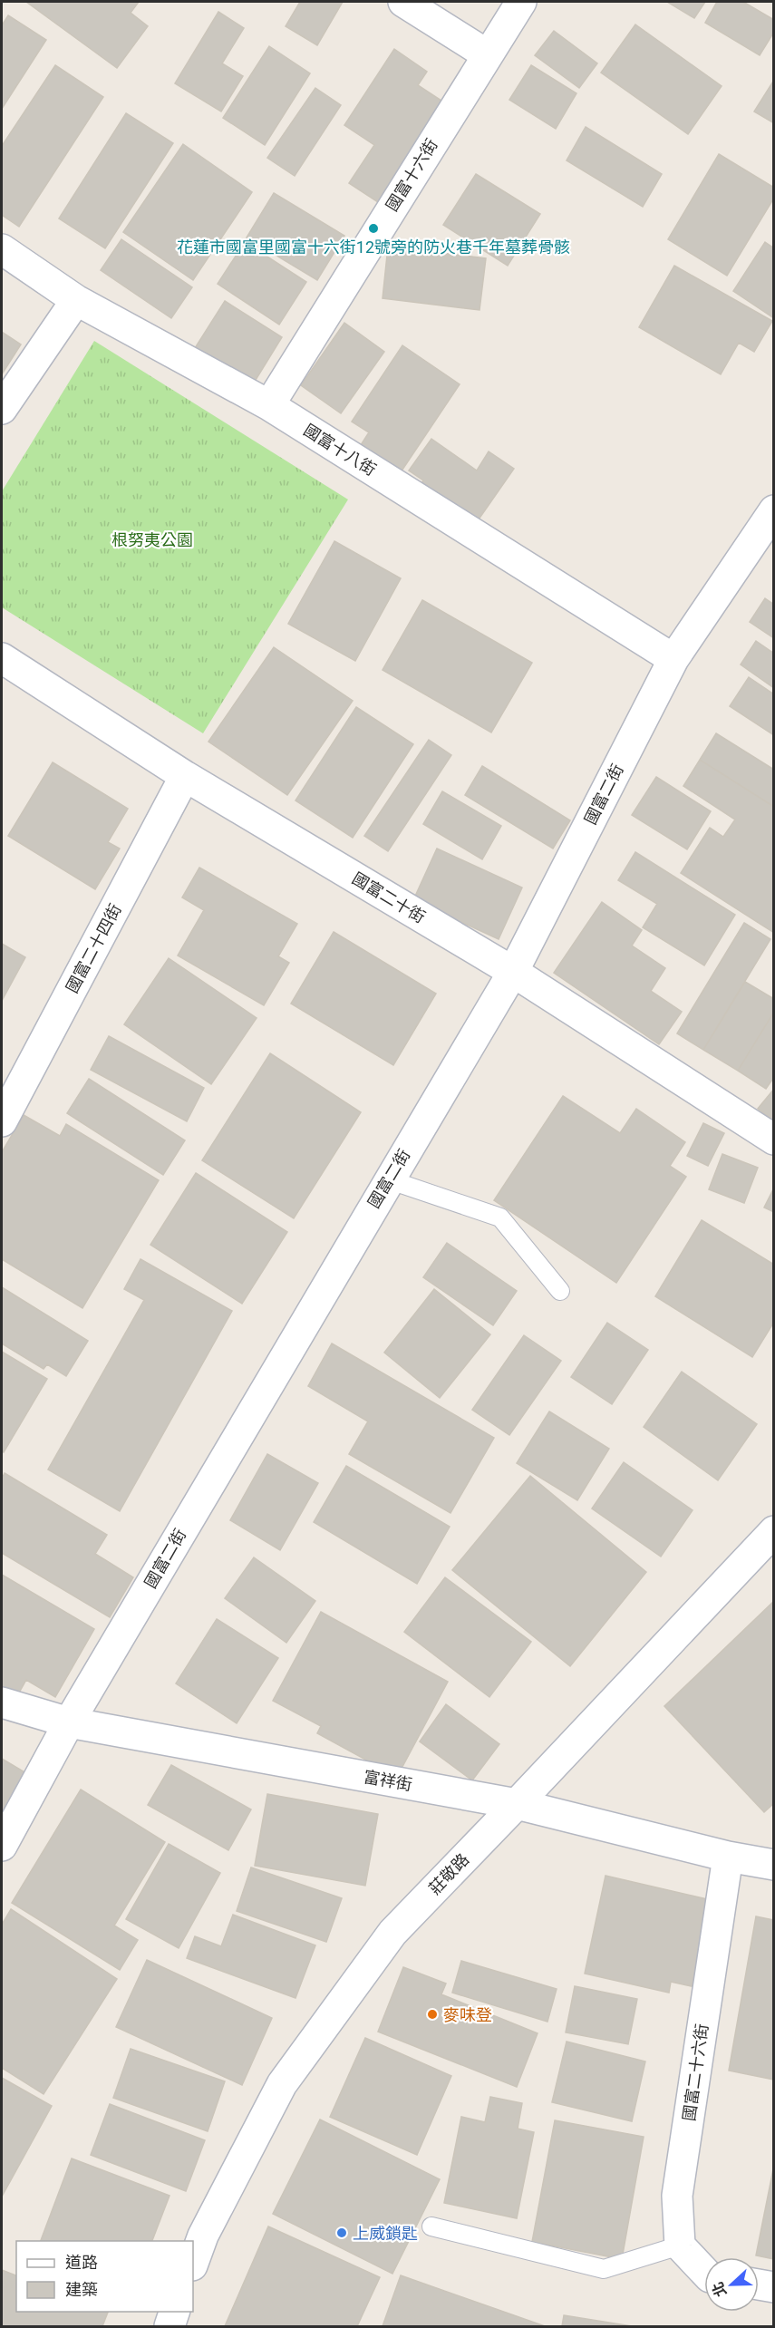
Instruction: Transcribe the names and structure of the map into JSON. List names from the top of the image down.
{
  "streets": {
    "street": [
      "國富十六街",
      "國富十八街",
      "國富二街",
      "國富二十街",
      "國富二十四街",
      "富祥街",
      "莊敬路",
      "國富二十六街"
    ]
  },
  "crossings": [
    ["國富十六街", "國富十八街"],
    ["國富十八街", "國富二街"],
    ["國富二街", "國富二十街"],
    ["國富二街", "富祥街"],
    ["國富二十街", "國富二十四街"],
    ["富祥街", "莊敬路"],
    ["富祥街", "國富二十六街"]
  ],
  "parks": ["根努夷公園"],
  "places": ["花蓮市國富里國富十六街12號旁的防火巷千年墓葬骨骸", "麥味登", "上威鎖匙"],
  "legend": ["道路", "建築"],
  "north": "left"
}
